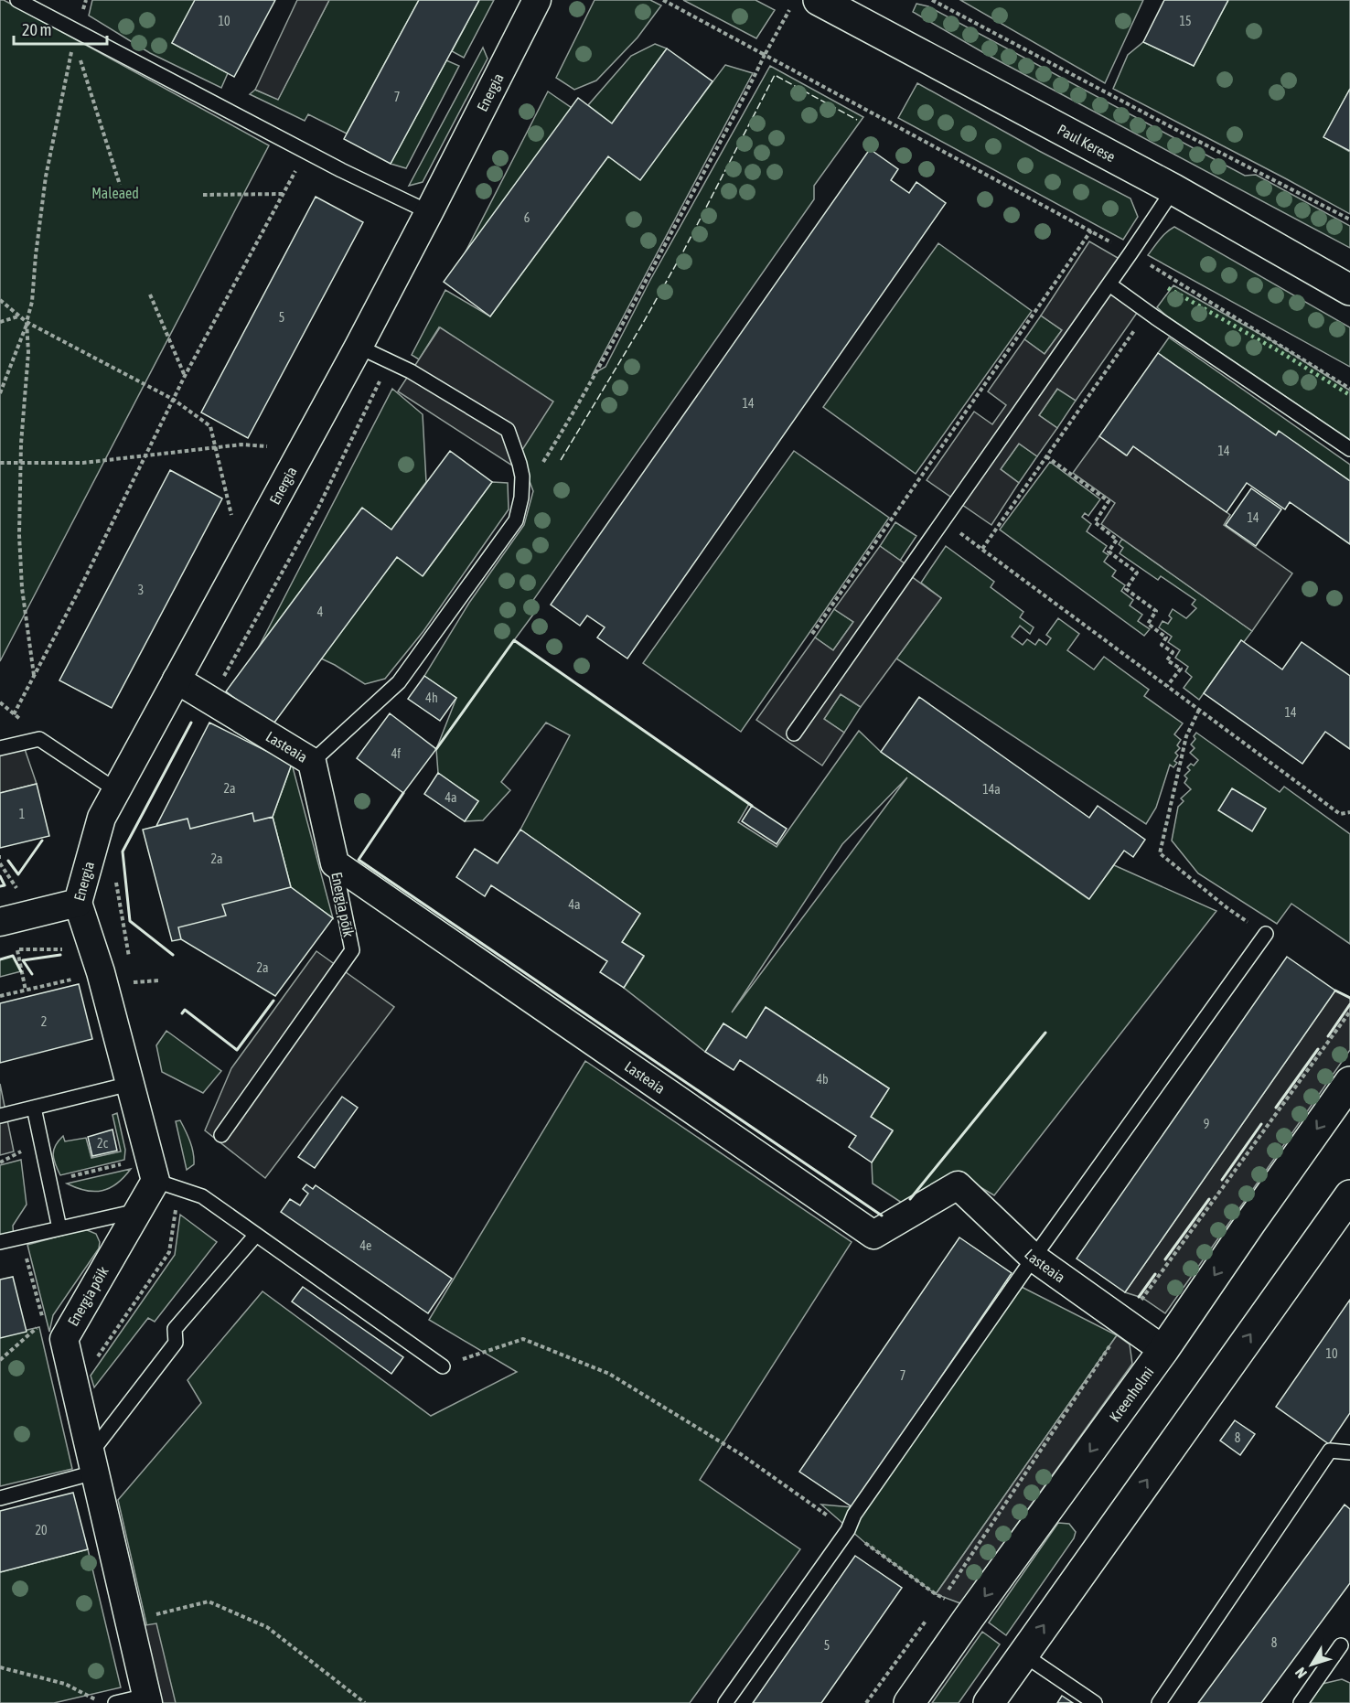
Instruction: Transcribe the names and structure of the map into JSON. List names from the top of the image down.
{
  "streets": {
    "main road": ["Paul Kerese", "Kreenholmi"],
    "street": ["Energia", "Lasteaia", "Energia põik"]
  },
  "crossings": [
    ["Energia", "Lasteaia"],
    ["Lasteaia", "Energia põik"],
    ["Lasteaia", "Kreenholmi"]
  ],
  "parks": ["Maleaed"],
  "house_numbers": [
    "10",
    "15",
    "7",
    "6",
    "5",
    "14",
    "14",
    "14",
    "3",
    "4",
    "4h",
    "14",
    "4f",
    "2a",
    "14a",
    "4a",
    "1",
    "2a",
    "4a",
    "2a",
    "2",
    "4b",
    "9",
    "2c",
    "4e",
    "10",
    "7",
    "8",
    "20",
    "8",
    "5"
  ],
  "scale_bar": "20 m",
  "north": "bottom left"
}
